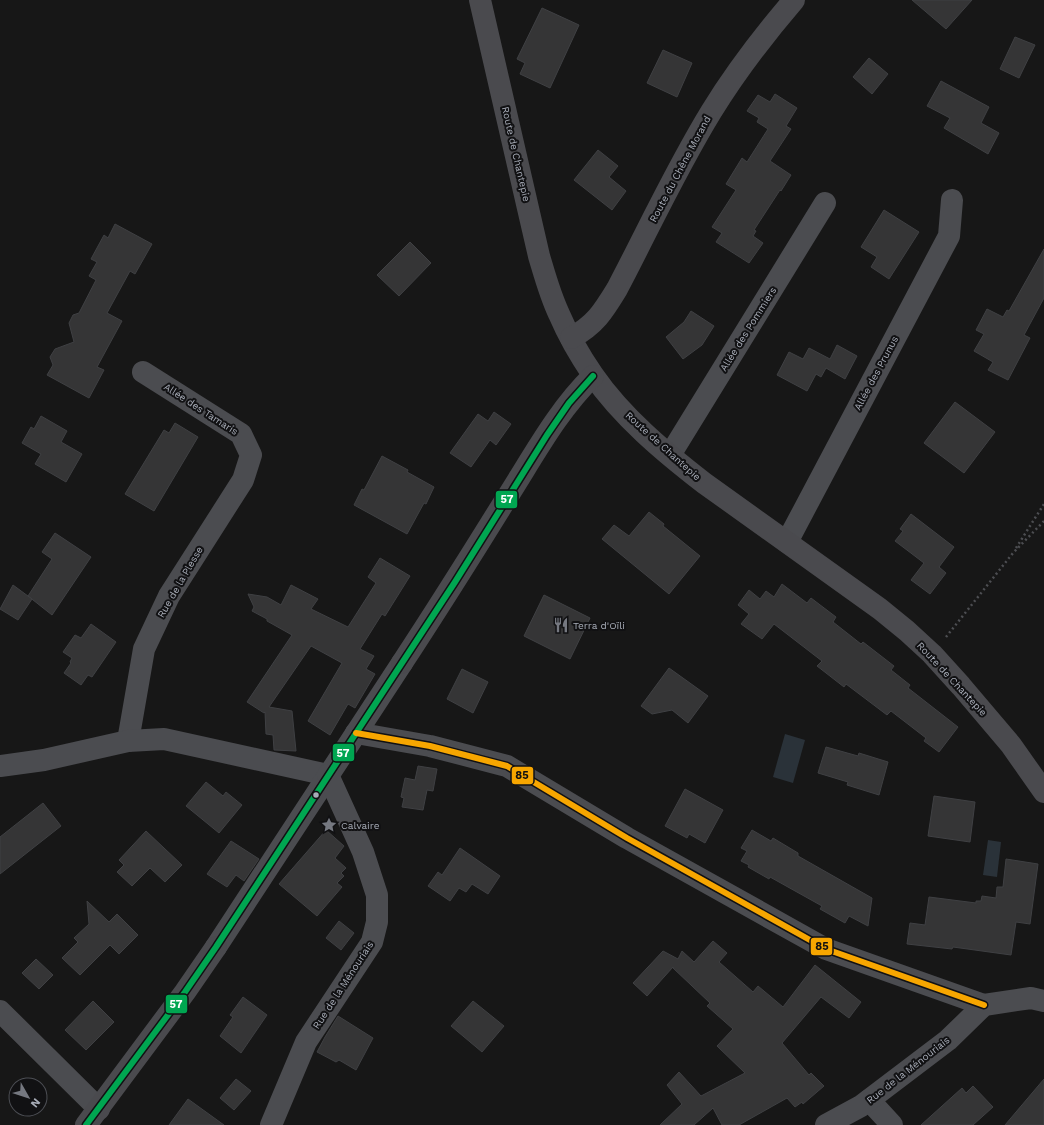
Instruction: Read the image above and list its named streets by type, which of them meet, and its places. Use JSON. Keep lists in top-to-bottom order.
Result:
{
  "streets": {
    "street": [
      "Route de Chantepie",
      "Route du Chêne Morand",
      "Allée des Pommiers",
      "Allée des Prunus",
      "Allée des Tamaris",
      "Rue de la Plesse",
      "Rue de la Ménouriais"
    ]
  },
  "crossings": [
    ["Route de Chantepie", "Route du Chêne Morand"],
    ["Route de Chantepie", "Allée des Pommiers"],
    ["Route de Chantepie", "Allée des Prunus"],
    ["Allée des Tamaris", "Rue de la Plesse"]
  ],
  "places": {
    "restaurant": ["Terra d'Oïli"],
    "place": ["Calvaire"]
  },
  "lines": ["transit line 57", "transit line 85"],
  "north": "bottom right"
}
